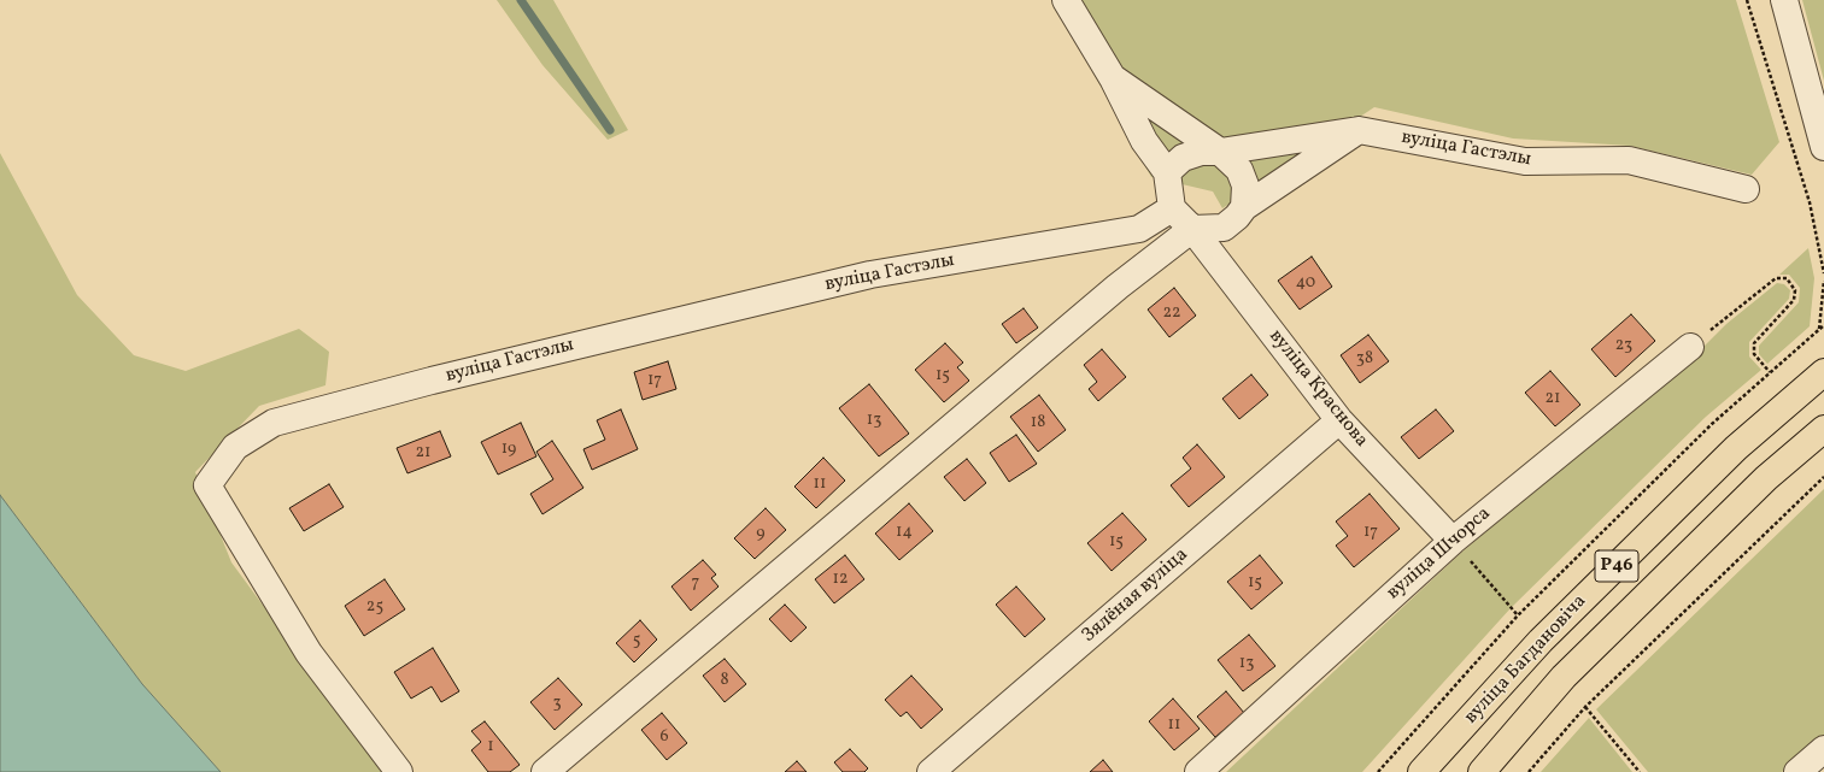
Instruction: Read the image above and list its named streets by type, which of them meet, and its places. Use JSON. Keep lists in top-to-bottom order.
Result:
{
  "streets": {
    "main road": ["Р46", "вуліца Багдановіча"],
    "street": [
      "вуліца Гастэлы",
      "вуліца Краснова",
      "вуліца Шчорса",
      "Зялёная вуліца"
    ]
  },
  "crossings": [
    ["вуліца Гастэлы", "вуліца Краснова"],
    ["вуліца Краснова", "вуліца Шчорса"],
    ["вуліца Краснова", "Зялёная вуліца"]
  ],
  "house_numbers": [
    "40",
    "22",
    "23",
    "38",
    "15",
    "17",
    "21",
    "13",
    "18",
    "19",
    "21",
    "11",
    "14",
    "17",
    "9",
    "15",
    "12",
    "7",
    "15",
    "25",
    "5",
    "13",
    "8",
    "3",
    "11",
    "6",
    "1"
  ]
}
